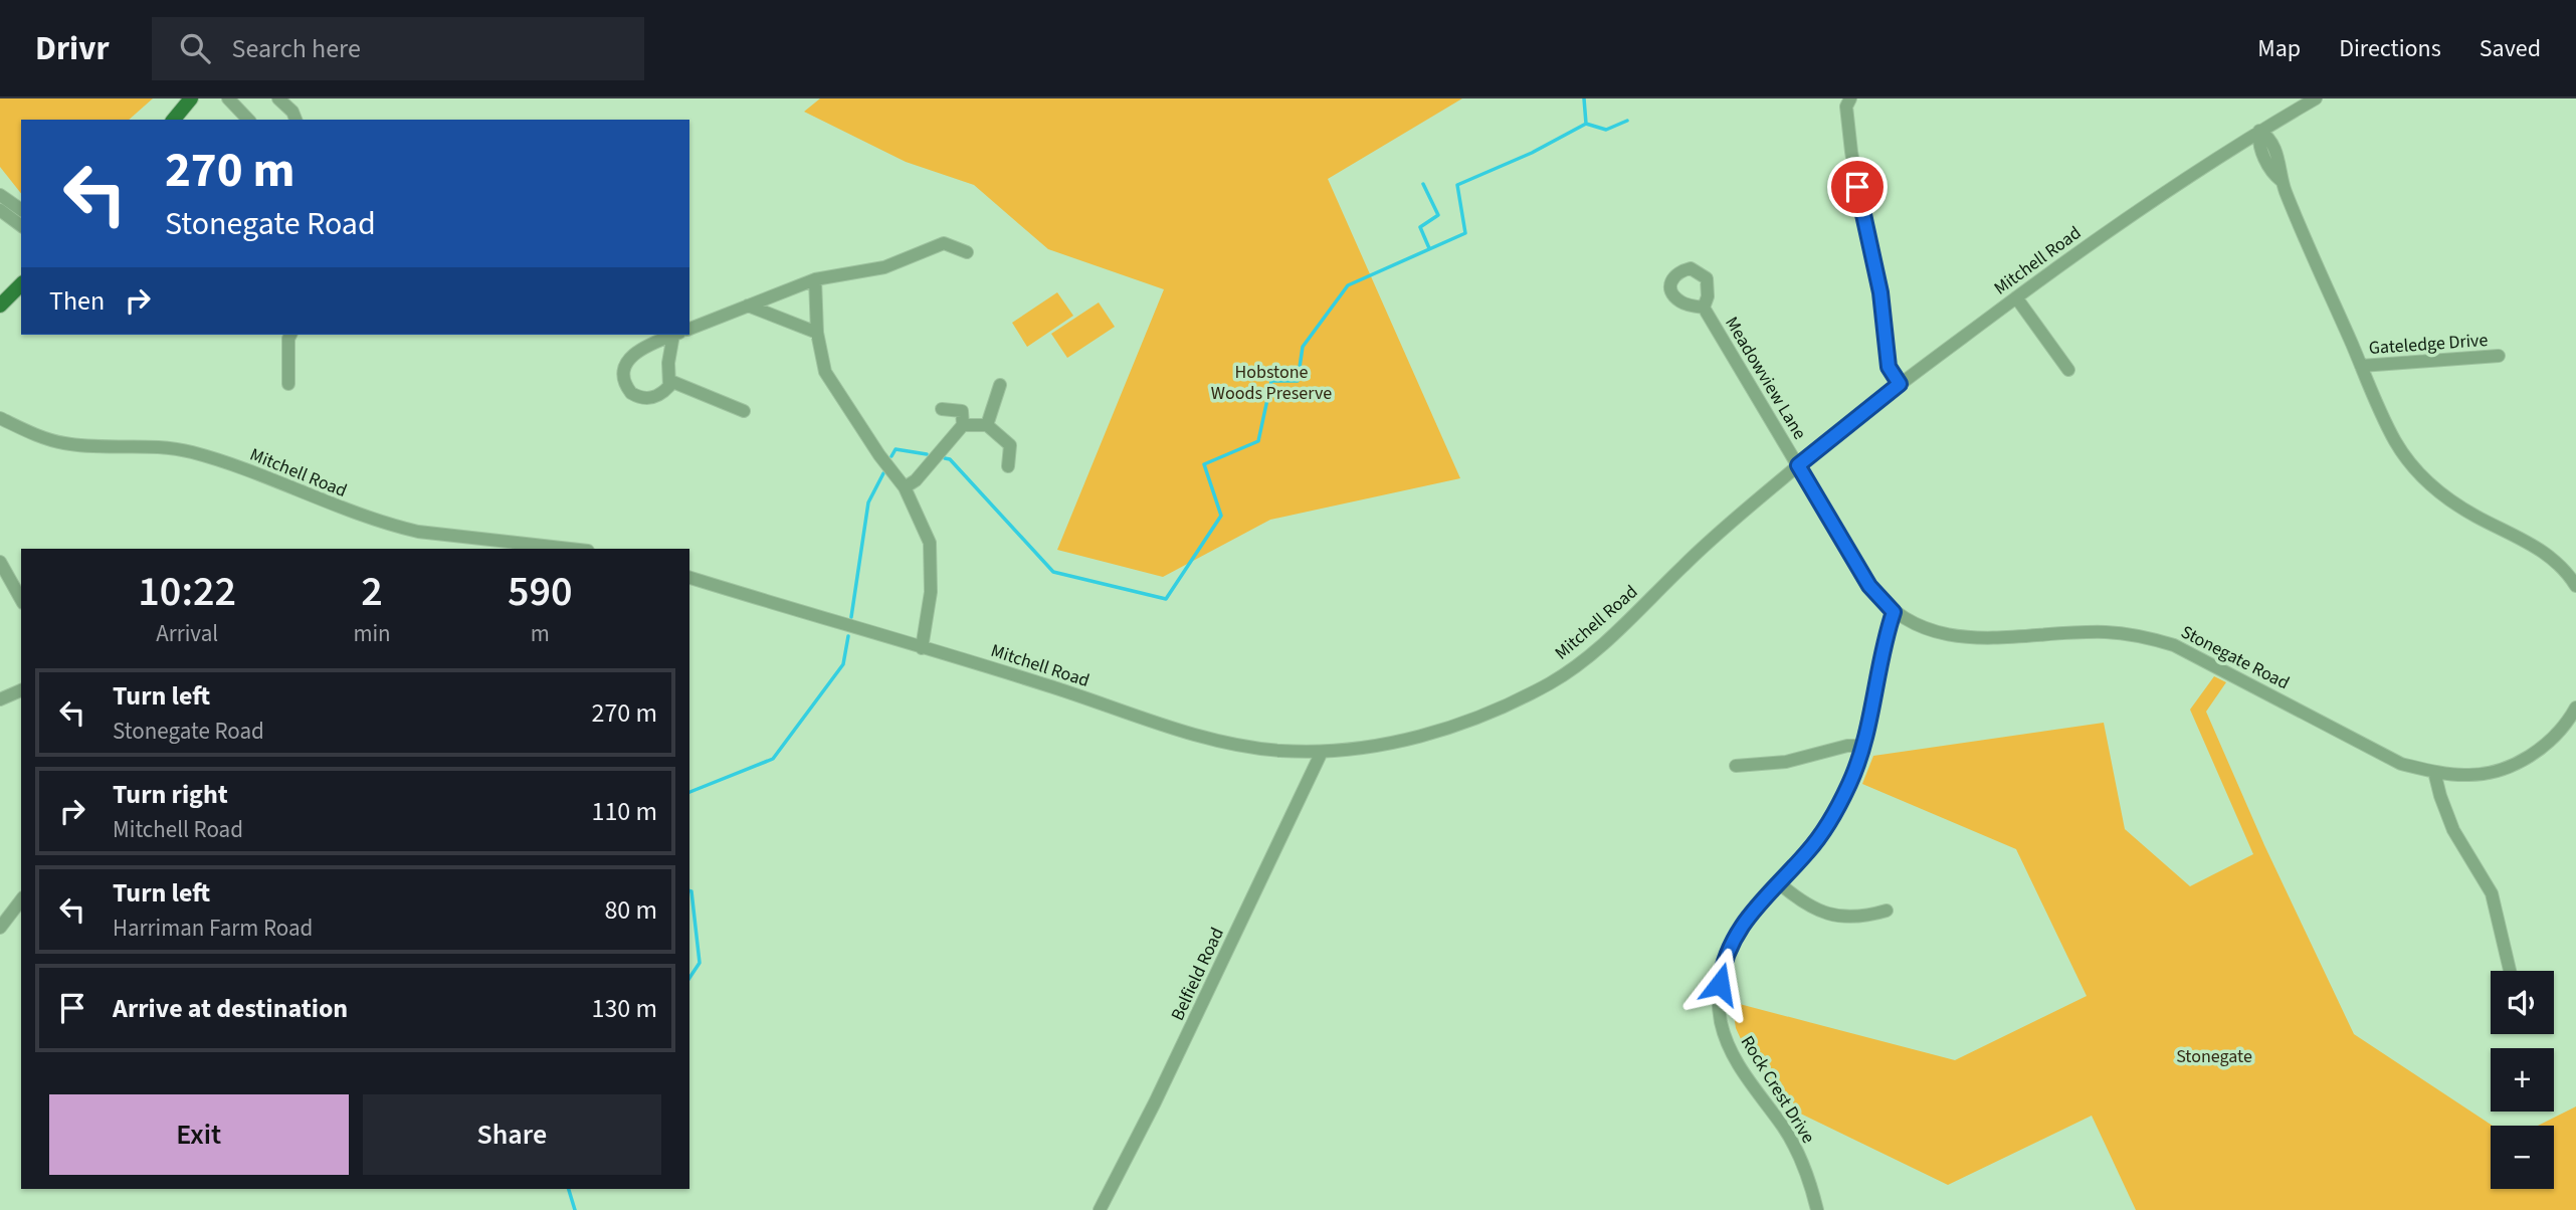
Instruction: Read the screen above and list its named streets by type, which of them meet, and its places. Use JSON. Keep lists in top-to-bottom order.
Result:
{
  "streets": {
    "street": [
      "Mitchell Road",
      "Gateledge Drive",
      "Meadowview Lane",
      "Stonegate Road",
      "Belfield Road",
      "Rock Crest Drive"
    ]
  },
  "crossings": [
    ["Mitchell Road", "Meadowview Lane"],
    ["Mitchell Road", "Stonegate Road"],
    ["Mitchell Road", "Belfield Road"],
    ["Meadowview Lane", "Stonegate Road"],
    ["Stonegate Road", "Rock Crest Drive"]
  ],
  "parks": ["Hobstone Woods Preserve", "Stonegate"],
  "page": {
    "header": "Drivr",
    "search": "Search here",
    "nav": ["Map", "Directions", "Saved"],
    "turn": ["270 m", "Stonegate Road"],
    "then": "Then",
    "eta": [
      "10:22",
      "Arrival",
      "2",
      "min",
      "590",
      "m"
    ],
    "list": [
      {
        "name": "Turn left",
        "note": "Stonegate Road",
        "value": "270 m"
      },
      {
        "name": "Turn right",
        "note": "Mitchell Road",
        "value": "110 m"
      },
      {
        "name": "Turn left",
        "note": "Harriman Farm Road",
        "value": "80 m"
      },
      {
        "name": "Arrive at destination",
        "value": "130 m"
      }
    ],
    "map_buttons": ["+", "−"],
    "buttons": ["Exit", "Share"]
  }
}
